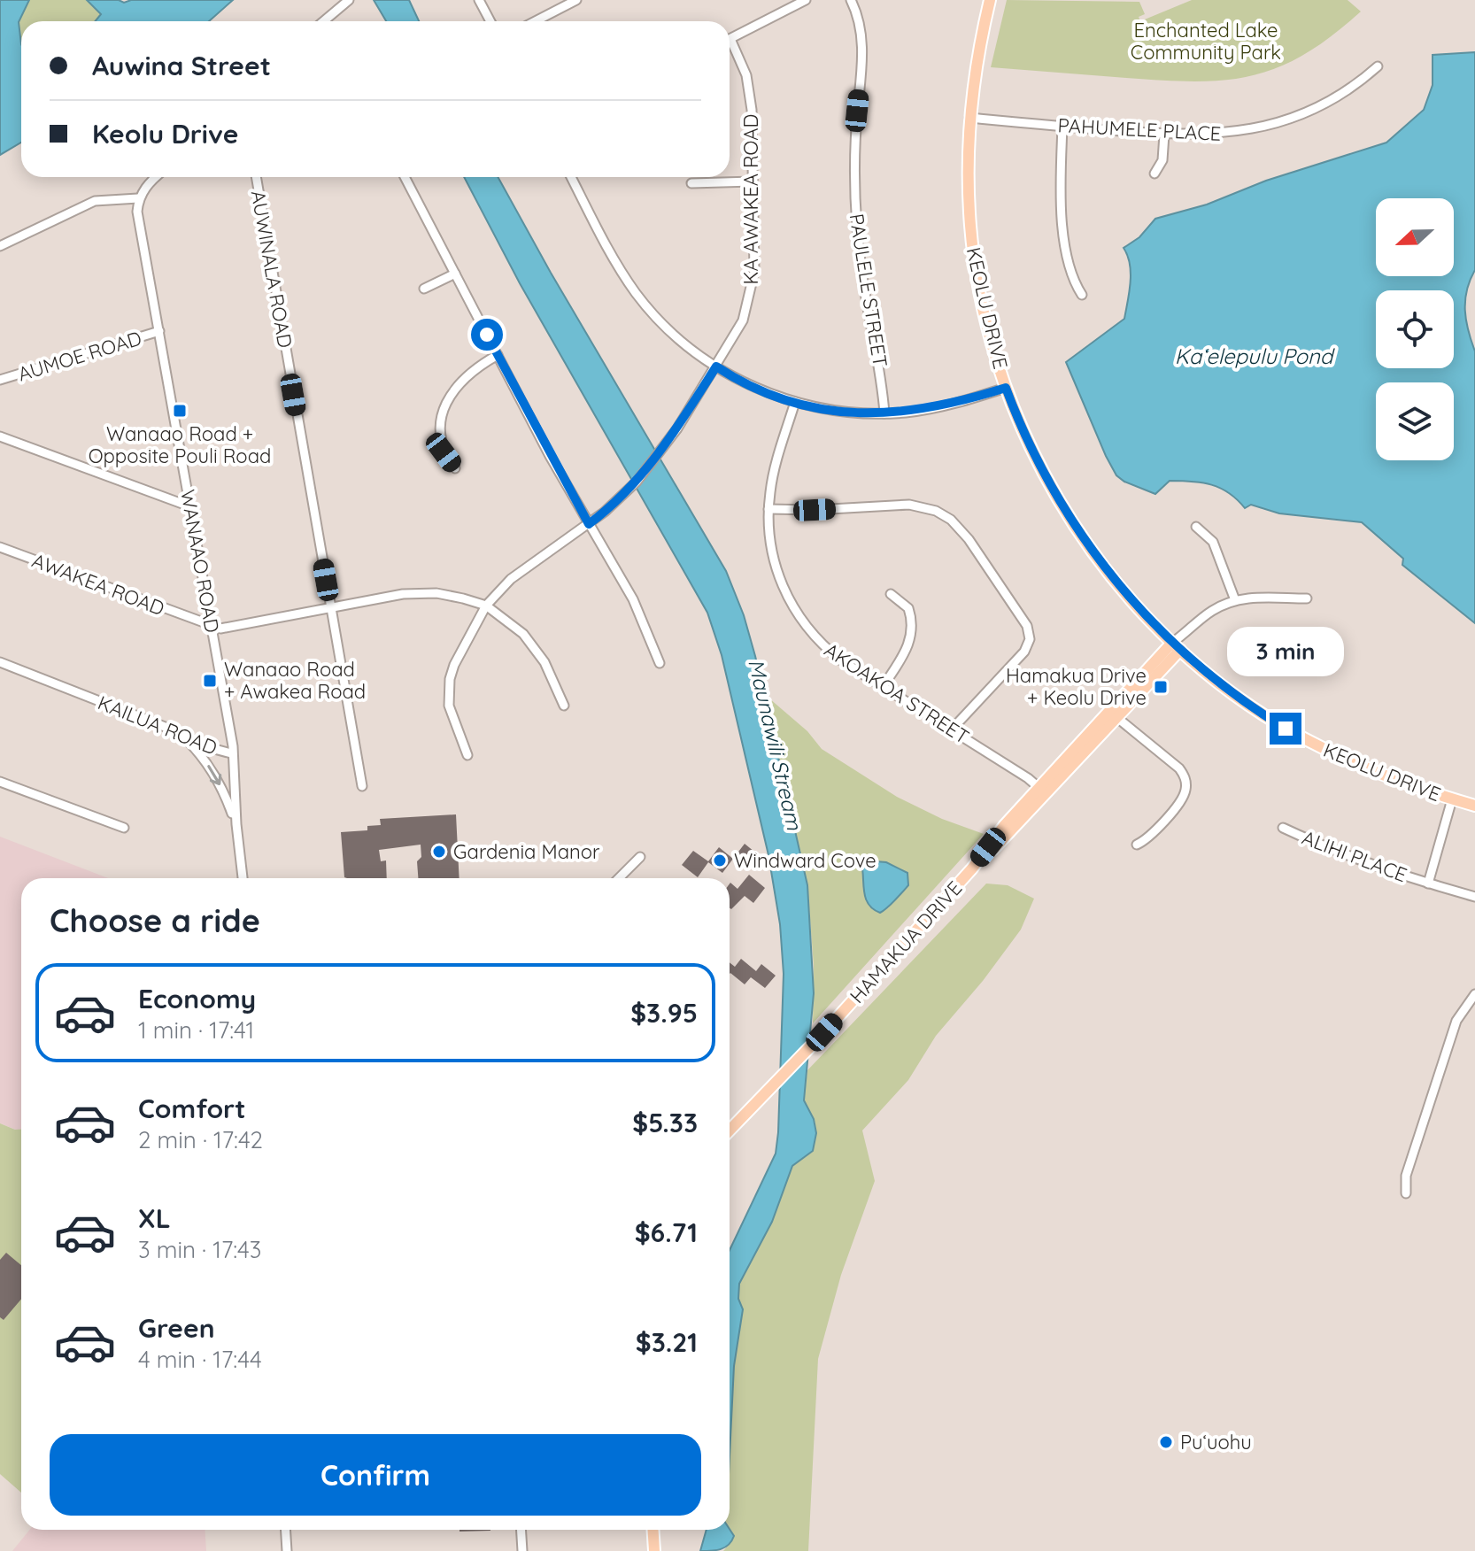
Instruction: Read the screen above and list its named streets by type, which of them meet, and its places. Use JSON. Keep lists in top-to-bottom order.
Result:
{
  "streets": {
    "main road": ["KEOLU DRIVE", "HAMAKUA DRIVE"],
    "street": [
      "PAHUMELE PLACE",
      "KA AWAKEA ROAD",
      "AUWINALA ROAD",
      "PAULELE STREET",
      "AUMOE ROAD",
      "WANAAO ROAD",
      "AWAKEA ROAD",
      "AKOAKOA STREET",
      "KAILUA ROAD",
      "ALIHI PLACE"
    ]
  },
  "crossings": [
    ["PAHUMELE PLACE", "KEOLU DRIVE"],
    ["KA AWAKEA ROAD", "AWAKEA ROAD"],
    ["AUWINALA ROAD", "AWAKEA ROAD"],
    ["KEOLU DRIVE", "ALIHI PLACE"],
    ["KEOLU DRIVE", "HAMAKUA DRIVE"],
    ["AUMOE ROAD", "WANAAO ROAD"],
    ["WANAAO ROAD", "AWAKEA ROAD"],
    ["WANAAO ROAD", "KAILUA ROAD"],
    ["AKOAKOA STREET", "HAMAKUA DRIVE"]
  ],
  "water": ["Kaʻelepulu Pond", "Maunawili Stream"],
  "parks": ["Enchanted Lake Community Park"],
  "places": {
    "transit": ["Wanaao Road + Opposite Pouli Road", "Wanaao Road + Awakea Road", "Hamakua Drive + Keolu Drive"],
    "other": ["Gardenia Manor", "Windward Cove", "Puʻuohu"]
  },
  "north": "left",
  "page": {
    "banner": ["Auwina Street", "Keolu Drive"],
    "bubble": "3 min",
    "heading": "Choose a ride",
    "list": [
      {
        "name": "Economy",
        "note": "1 min · 17:41",
        "value": "$3.95"
      },
      {
        "name": "Comfort",
        "note": "2 min · 17:42",
        "value": "$5.33"
      },
      {
        "name": "XL",
        "note": "3 min · 17:43",
        "value": "$6.71"
      },
      {
        "name": "Green",
        "note": "4 min · 17:44",
        "value": "$3.21"
      }
    ],
    "buttons": "Confirm"
  }
}
